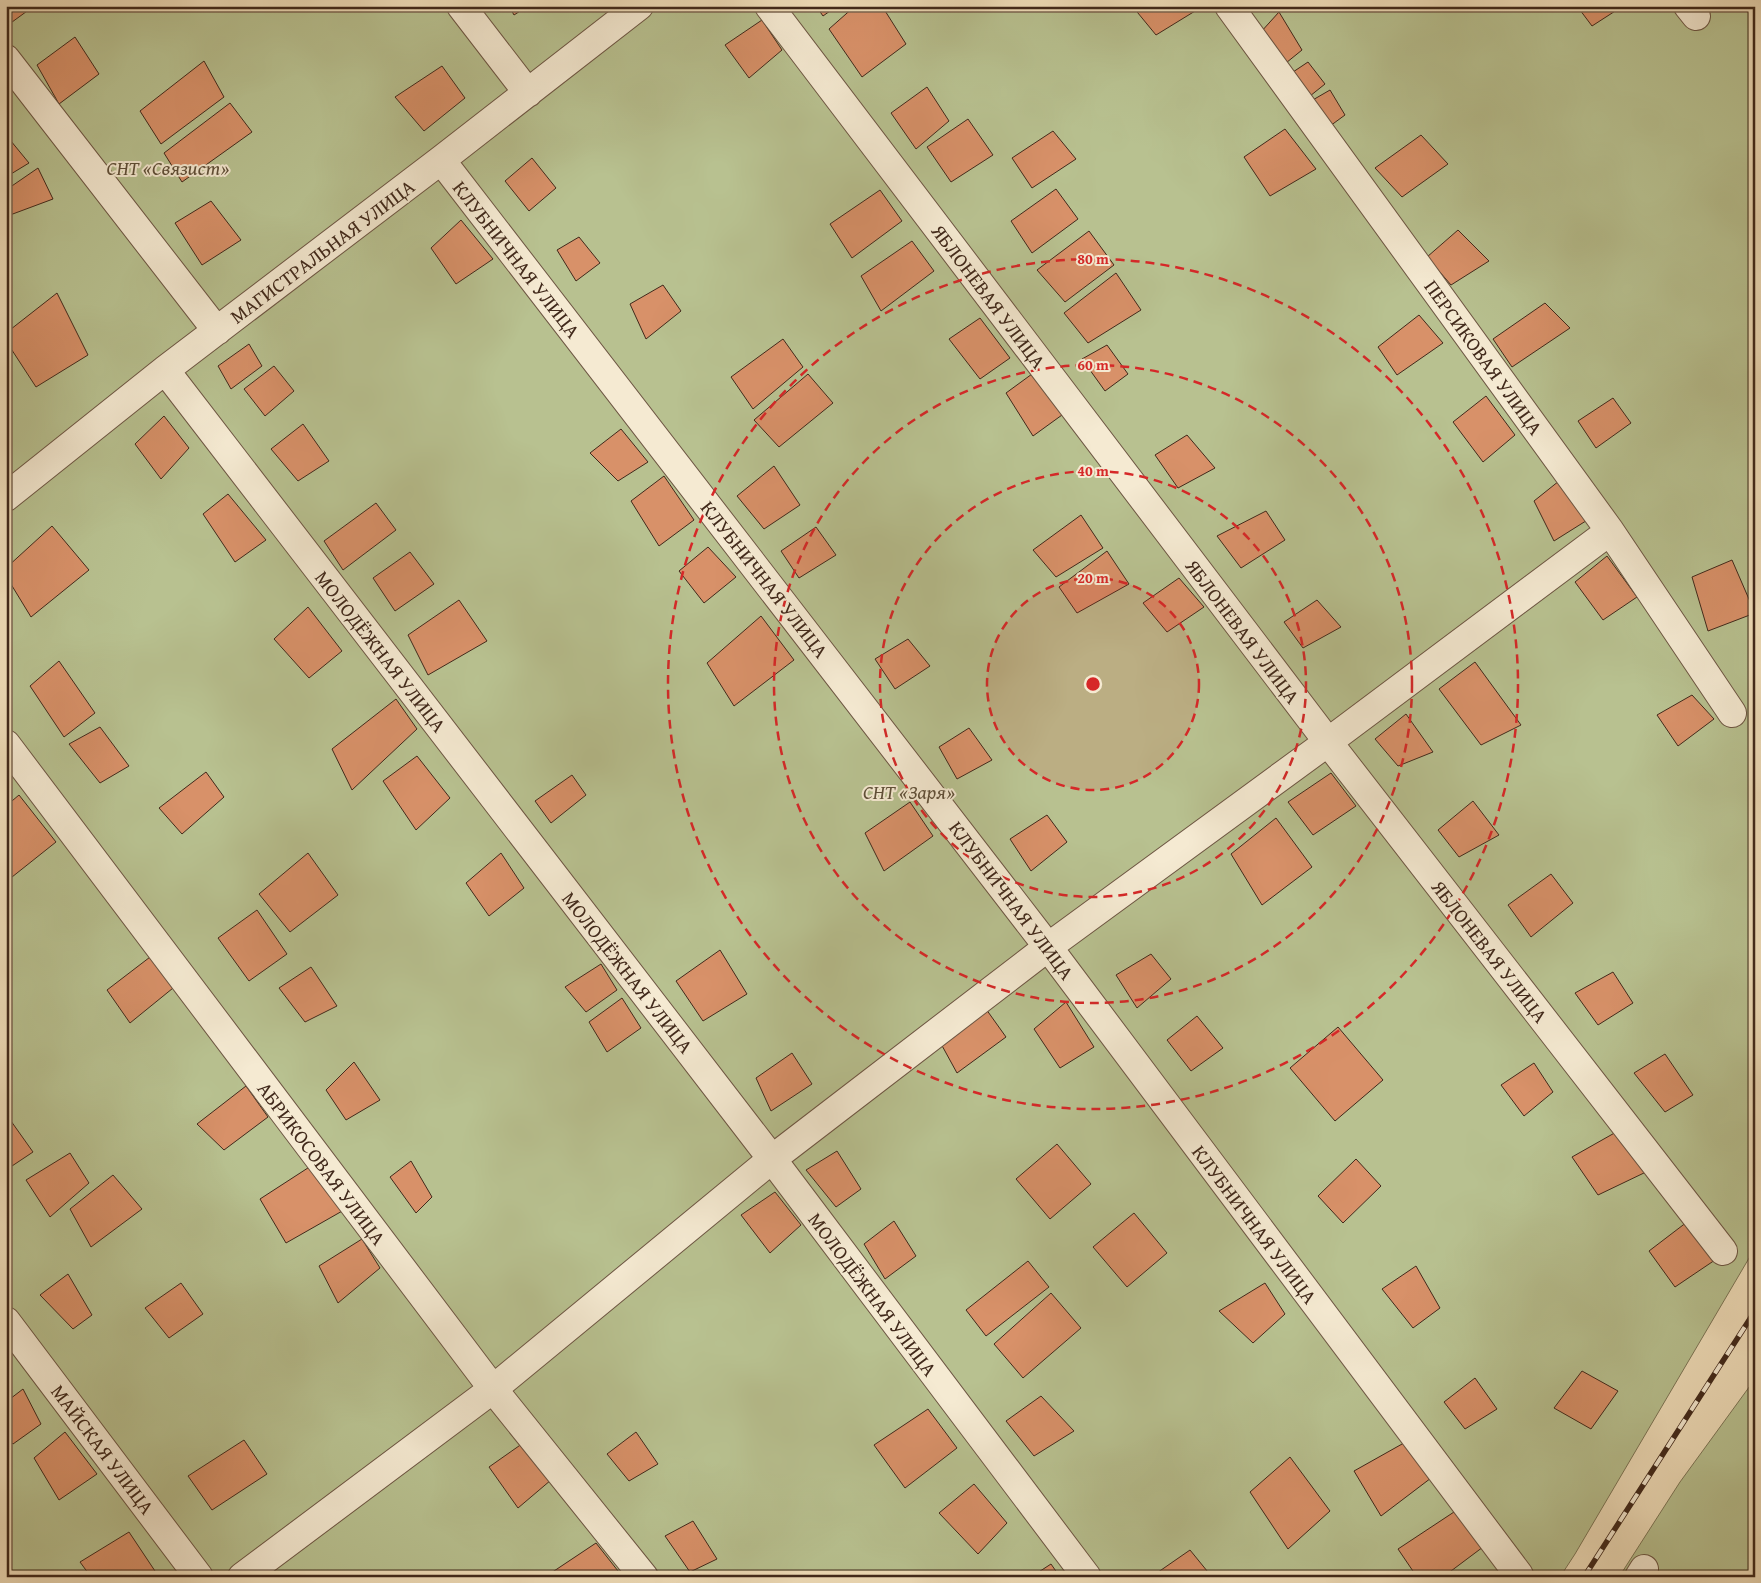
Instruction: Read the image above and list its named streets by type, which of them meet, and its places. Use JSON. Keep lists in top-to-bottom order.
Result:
{
  "streets": {
    "street": [
      "МАГИСТРАЛЬНАЯ УЛИЦА",
      "КЛУБНИЧНАЯ УЛИЦА",
      "ЯБЛОНЕВАЯ УЛИЦА",
      "ПЕРСИКОВАЯ УЛИЦА",
      "МОЛОДЁЖНАЯ УЛИЦА",
      "АБРИКОСОВАЯ УЛИЦА",
      "МАЙСКАЯ УЛИЦА"
    ]
  },
  "crossings": [
    ["МАГИСТРАЛЬНАЯ УЛИЦА", "КЛУБНИЧНАЯ УЛИЦА"],
    ["МАГИСТРАЛЬНАЯ УЛИЦА", "МОЛОДЁЖНАЯ УЛИЦА"]
  ],
  "parks": ["СНТ «Связист»", "СНТ «Заря»"],
  "rings": [
    "80 m",
    "60 m",
    "40 m",
    "20 m"
  ]
}
